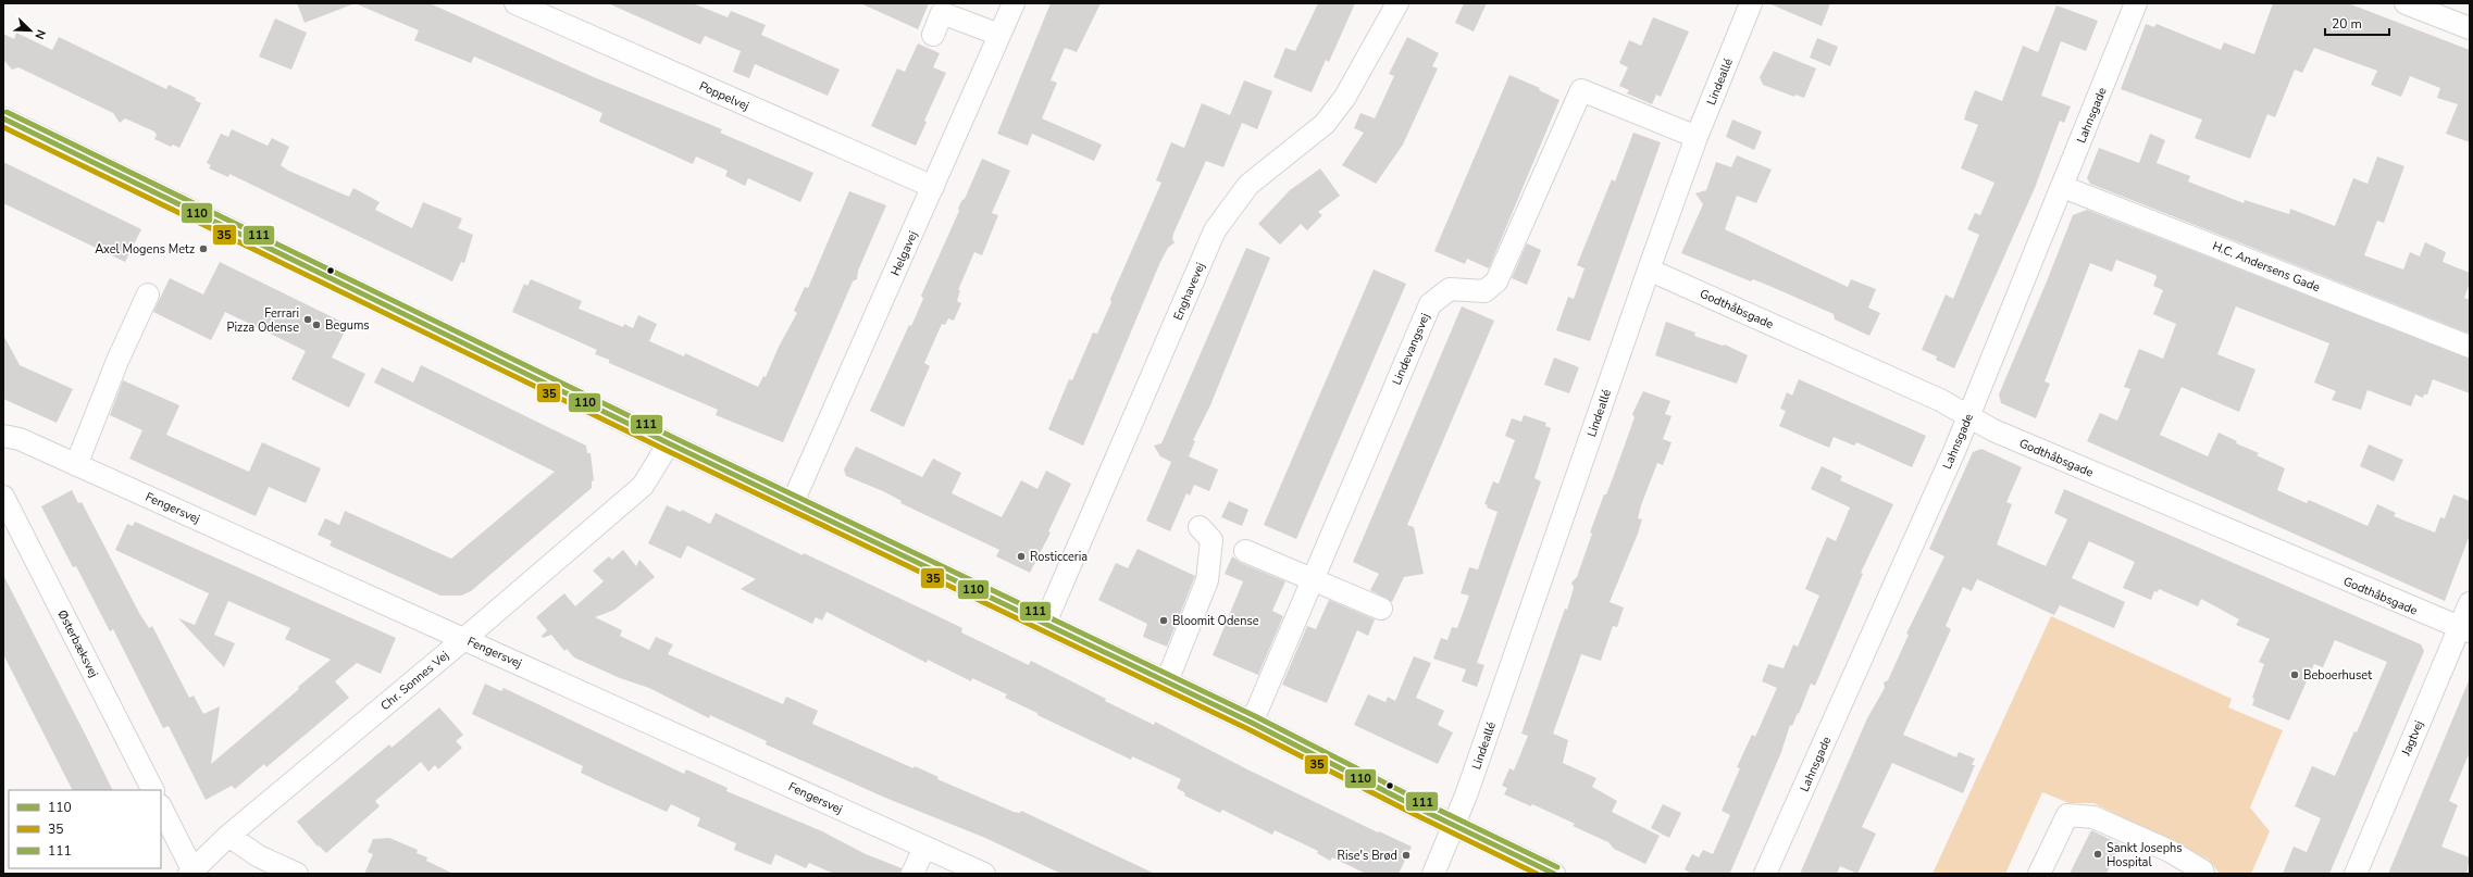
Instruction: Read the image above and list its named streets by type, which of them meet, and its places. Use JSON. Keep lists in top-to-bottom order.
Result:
{
  "streets": {
    "street": [
      "Lindeallé",
      "Poppelvej",
      "Lahnsgade",
      "Helgavej",
      "H.C. Andersens Gade",
      "Enghavevej",
      "Godthåbsgade",
      "Lindevangsvej",
      "Fengersvej",
      "Østerbæksvej",
      "Chr. Sonnes Vej",
      "Jagtvej"
    ]
  },
  "crossings": [
    ["Lindeallé", "Godthåbsgade"],
    ["Lindeallé", "Lindevangsvej"],
    ["Poppelvej", "Helgavej"],
    ["Lahnsgade", "H.C. Andersens Gade"],
    ["Lahnsgade", "Godthåbsgade"],
    ["Godthåbsgade", "Jagtvej"],
    ["Fengersvej", "Chr. Sonnes Vej"]
  ],
  "places": [
    "Axel Mogens Metz",
    "Ferrari Pizza Odense",
    "Begums",
    "Rosticceria",
    "Bloomit Odense",
    "Beboerhuset",
    "Sankt Josephs Hospital",
    "Rise's Brød"
  ],
  "lines": ["transit line 111", "transit line 110", "transit line 35"],
  "legend": ["110", "35", "111"],
  "scale_bar": "20 m",
  "north": "bottom right"
}
